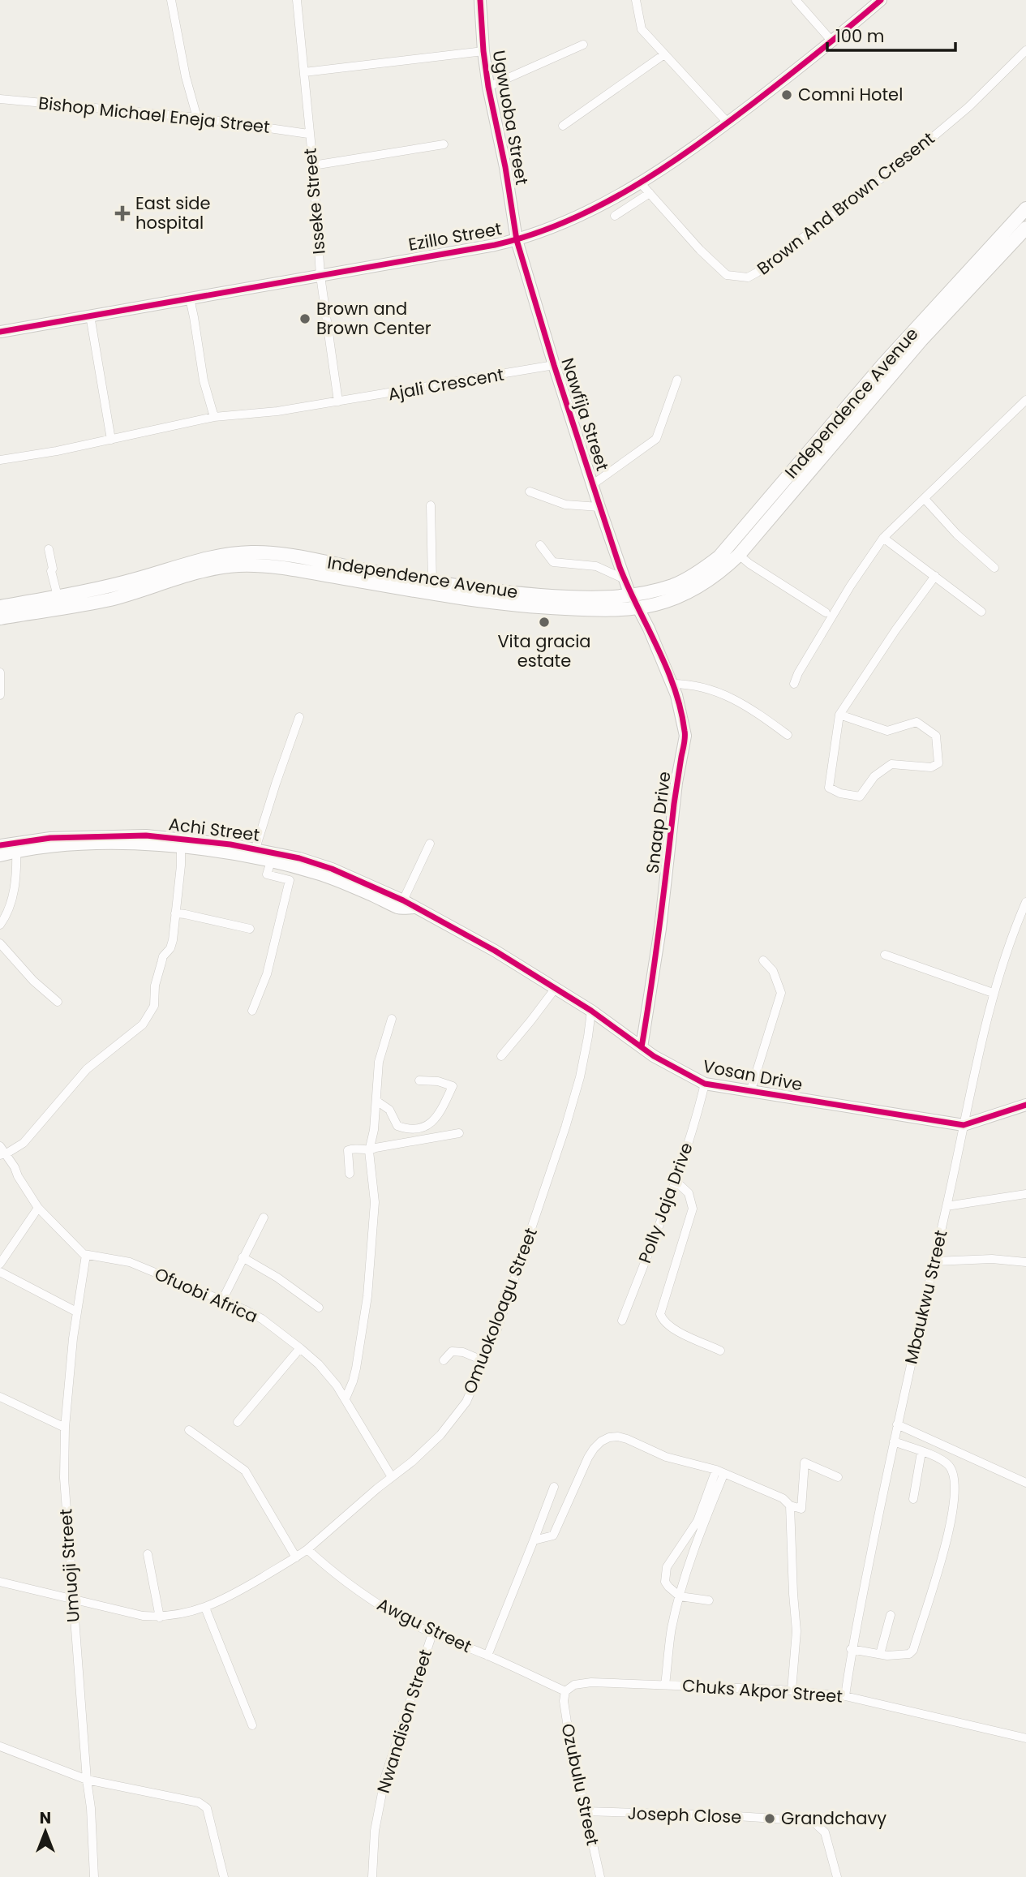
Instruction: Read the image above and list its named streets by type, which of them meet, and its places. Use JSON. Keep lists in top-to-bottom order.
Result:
{
  "streets": {
    "main road": ["Independence Avenue"],
    "street": [
      "Bishop Michael Eneja Street",
      "Ugwuoba Street",
      "Isseke Street",
      "Brown And Brown Cresent",
      "Ezillo Street",
      "Ajali Crescent",
      "Nawfija Street",
      "Snaap Drive",
      "Achi Street",
      "Vosan Drive",
      "Polly Jaja Drive",
      "Ofuobi Africa",
      "Mbaukwu Street",
      "Omuokoloagu Street",
      "Umuoji Street",
      "Awgu Street",
      "Chuks Akpor Street",
      "Nwandison Street",
      "Ozubulu Street",
      "Joseph Close"
    ]
  },
  "crossings": [
    ["Bishop Michael Eneja Street", "Isseke Street"],
    ["Ugwuoba Street", "Ezillo Street"],
    ["Ugwuoba Street", "Nawfija Street"],
    ["Isseke Street", "Ezillo Street"],
    ["Isseke Street", "Ajali Crescent"],
    ["Brown And Brown Cresent", "Ezillo Street"],
    ["Ezillo Street", "Nawfija Street"],
    ["Ajali Crescent", "Nawfija Street"],
    ["Independence Avenue", "Nawfija Street"],
    ["Independence Avenue", "Snaap Drive"],
    ["Snaap Drive", "Vosan Drive"],
    ["Achi Street", "Vosan Drive"],
    ["Vosan Drive", "Polly Jaja Drive"],
    ["Vosan Drive", "Mbaukwu Street"],
    ["Vosan Drive", "Omuokoloagu Street"],
    ["Ofuobi Africa", "Omuokoloagu Street"],
    ["Ofuobi Africa", "Umuoji Street"],
    ["Mbaukwu Street", "Chuks Akpor Street"],
    ["Omuokoloagu Street", "Awgu Street"],
    ["Awgu Street", "Chuks Akpor Street"],
    ["Awgu Street", "Nwandison Street"],
    ["Awgu Street", "Ozubulu Street"],
    ["Chuks Akpor Street", "Ozubulu Street"],
    ["Ozubulu Street", "Joseph Close"]
  ],
  "places": {
    "other": [
      "Comni Hotel",
      "Brown and Brown Center",
      "Vita gracia estate",
      "Grandchavy"
    ],
    "health": ["East side hospital"]
  },
  "scale_bar": "100 m",
  "north": "top"
}
